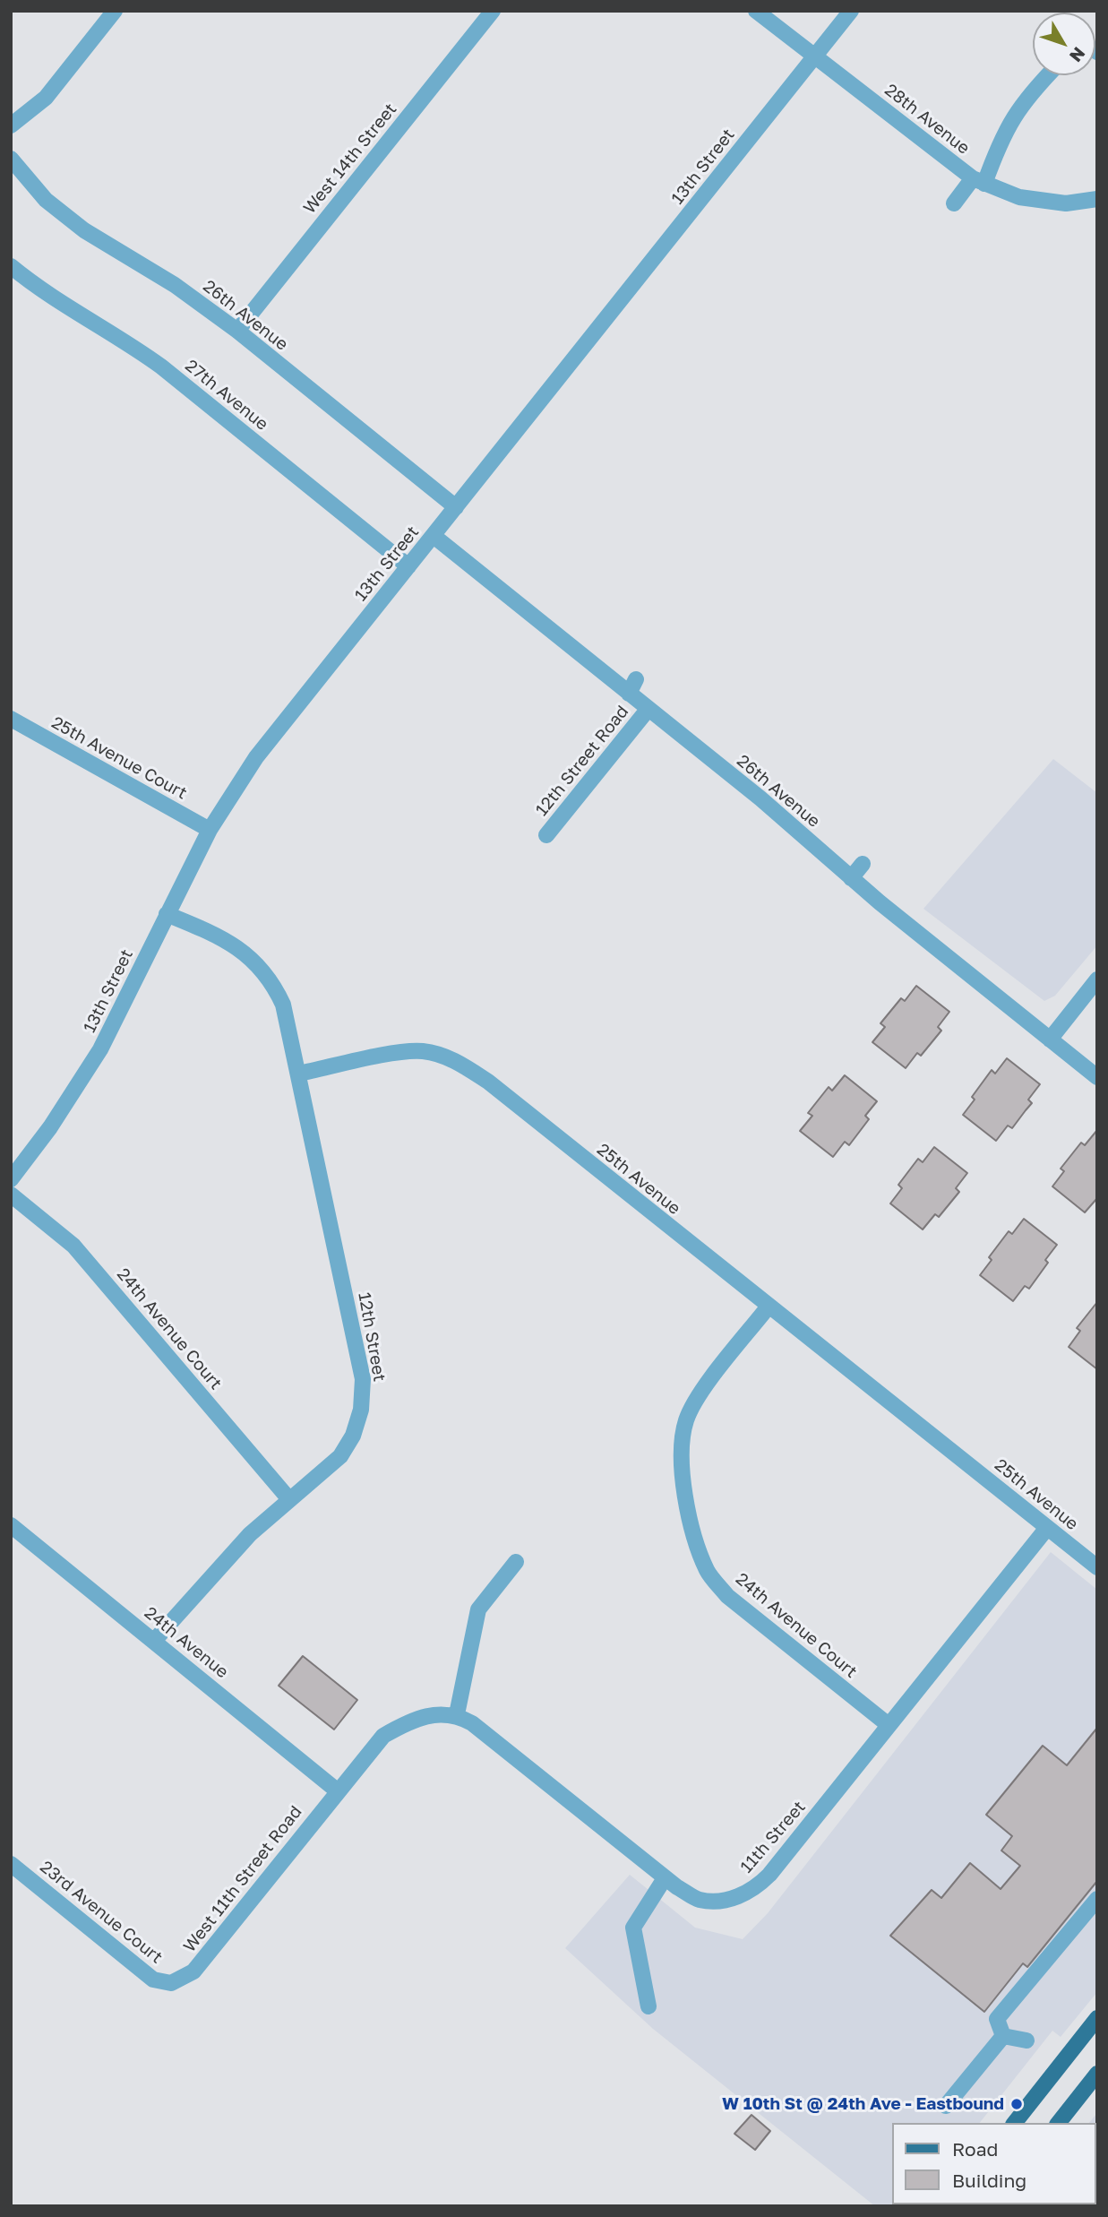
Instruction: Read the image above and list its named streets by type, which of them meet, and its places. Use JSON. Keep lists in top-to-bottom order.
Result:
{
  "streets": {
    "street": [
      "28th Avenue",
      "West 14th Street",
      "13th Street",
      "26th Avenue",
      "27th Avenue",
      "25th Avenue Court",
      "12th Street Road",
      "25th Avenue",
      "24th Avenue Court",
      "12th Street",
      "24th Avenue",
      "11th Street",
      "West 11th Street Road",
      "23rd Avenue Court"
    ]
  },
  "crossings": [
    ["28th Avenue", "13th Street"],
    ["West 14th Street", "26th Avenue"],
    ["13th Street", "26th Avenue"],
    ["13th Street", "27th Avenue"],
    ["13th Street", "25th Avenue Court"],
    ["26th Avenue", "12th Street Road"],
    ["25th Avenue", "24th Avenue Court"],
    ["25th Avenue", "12th Street"],
    ["25th Avenue", "11th Street"],
    ["24th Avenue Court", "12th Street"],
    ["24th Avenue Court", "11th Street"],
    ["12th Street", "24th Avenue"],
    ["24th Avenue", "West 11th Street Road"],
    ["West 11th Street Road", "23rd Avenue Court"]
  ],
  "places": ["W 10th St @ 24th Ave - Eastbound"],
  "legend": ["Road", "Building"],
  "north": "bottom right"
}
